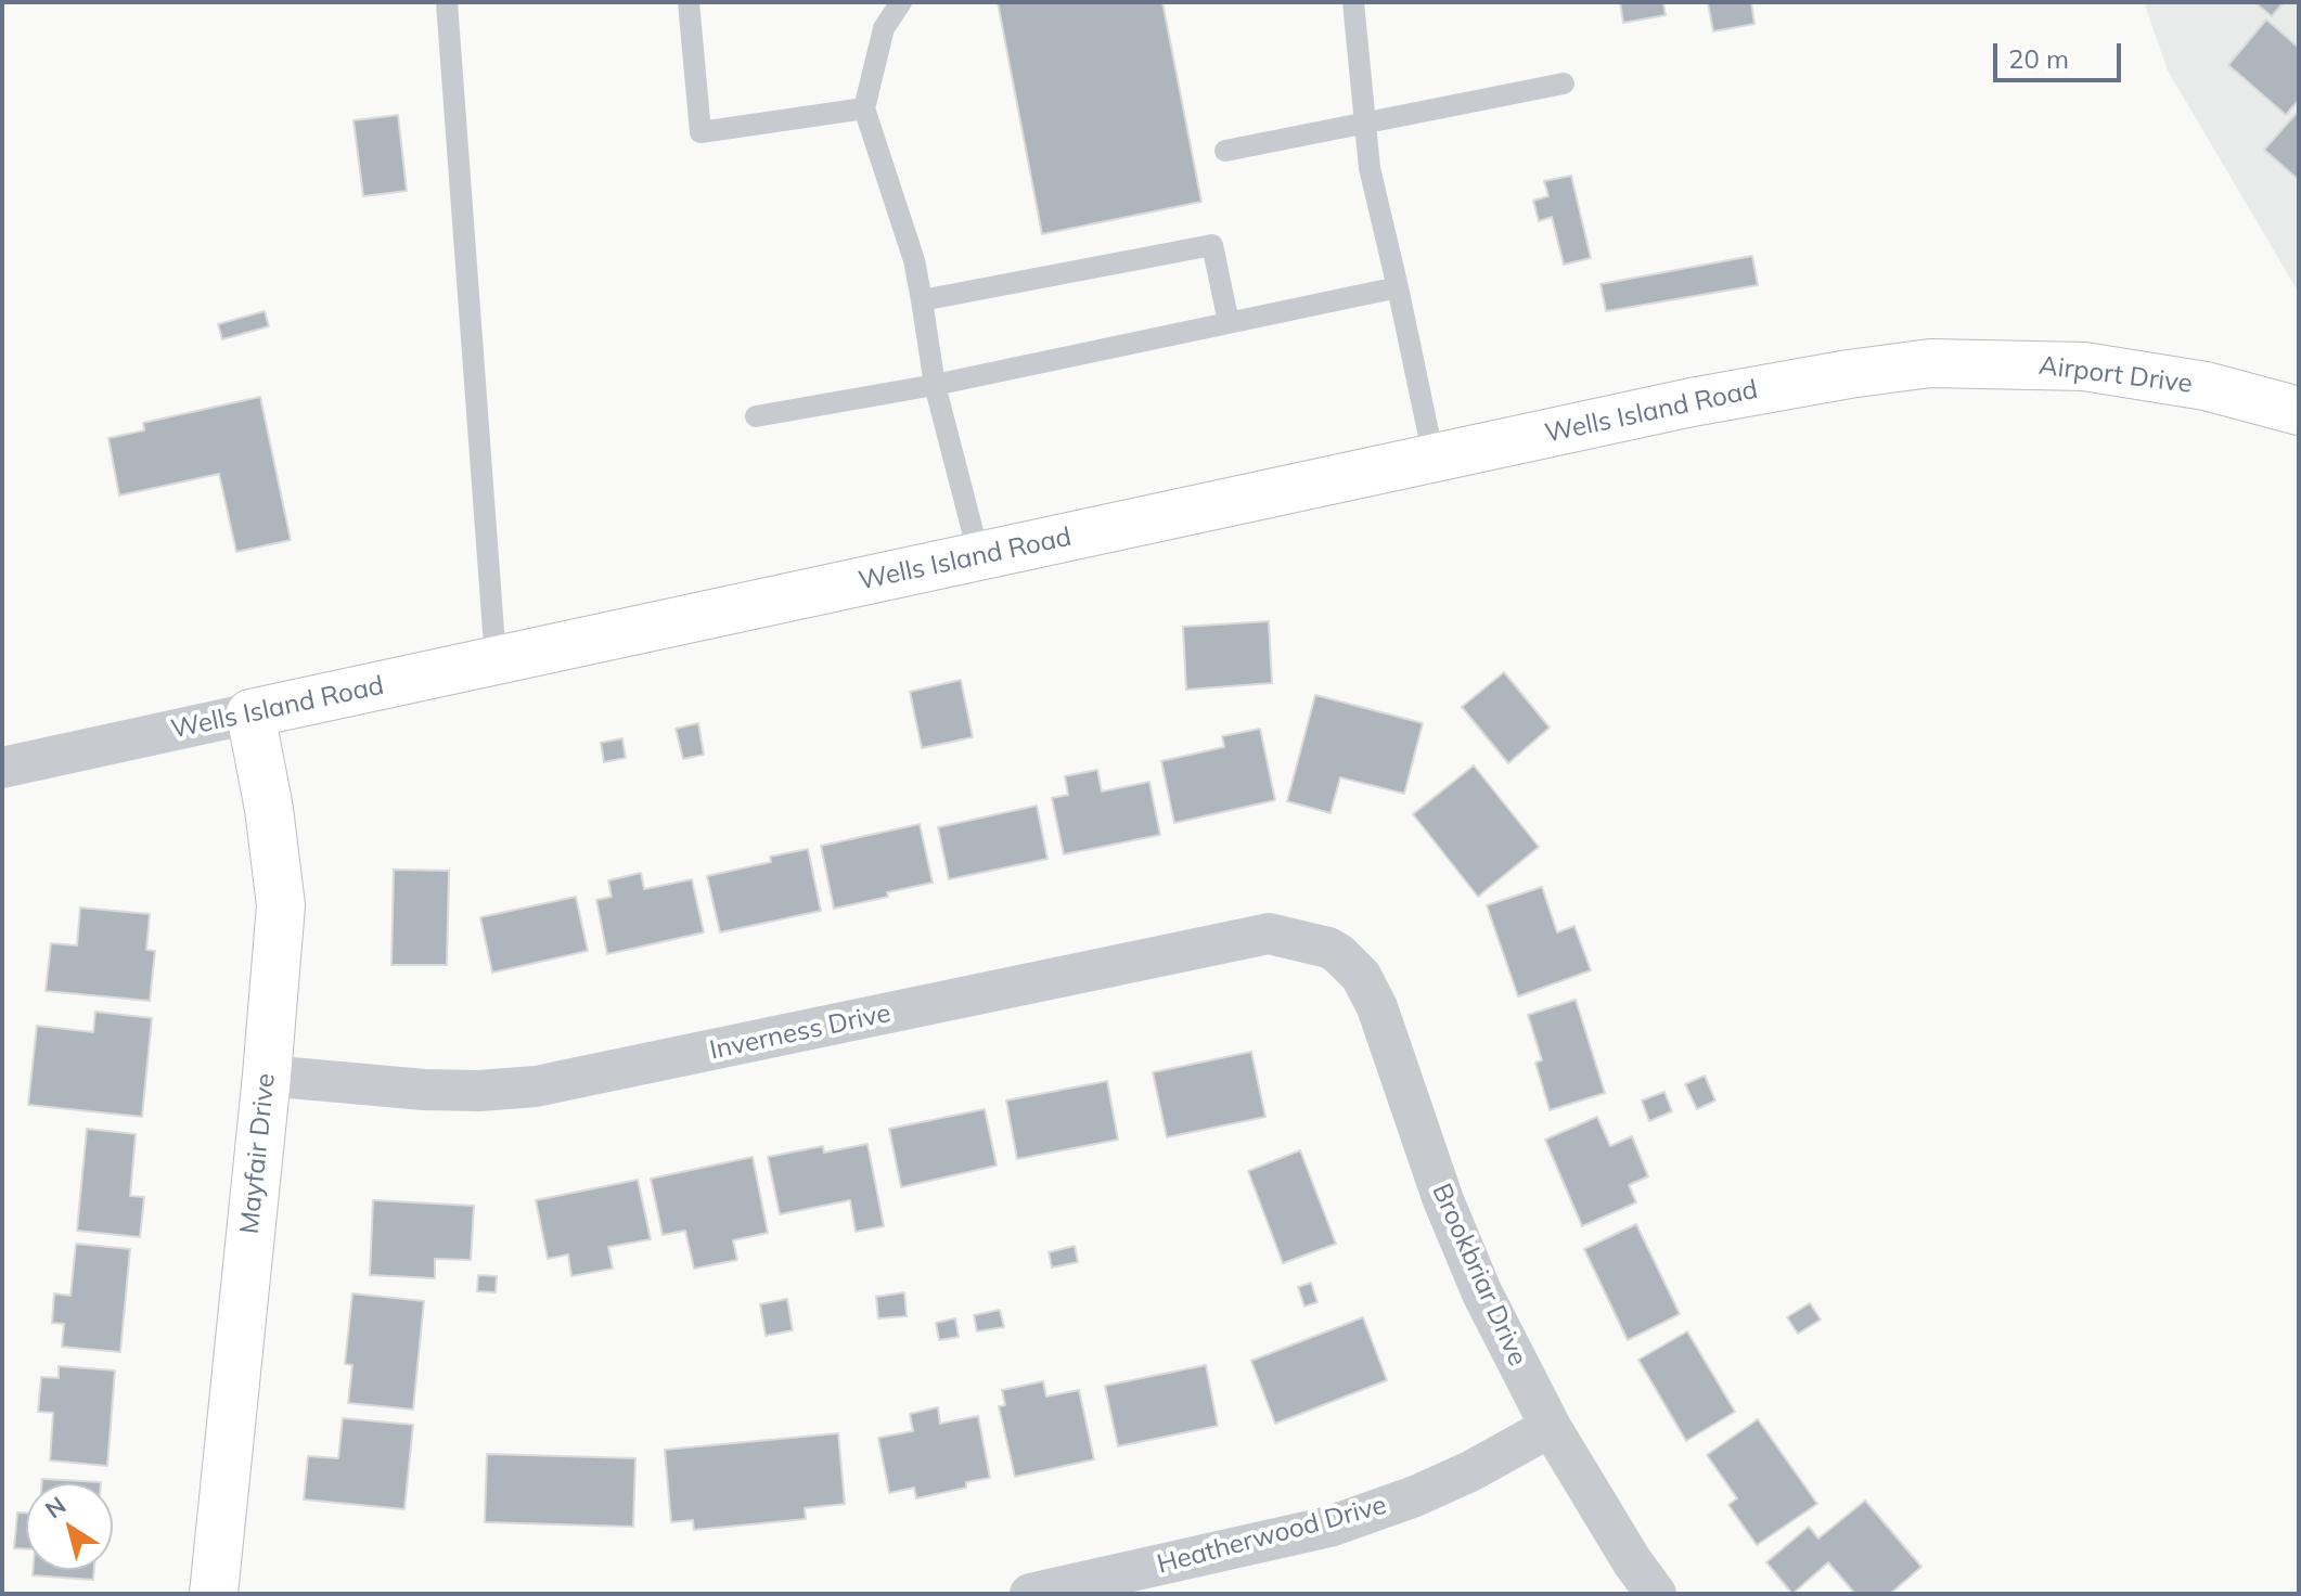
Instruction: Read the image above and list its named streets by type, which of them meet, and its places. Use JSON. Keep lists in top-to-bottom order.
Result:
{
  "streets": {
    "street": [
      "Airport Drive",
      "Wells Island Road",
      "Inverness Drive",
      "Mayfair Drive",
      "Brookbriar Drive",
      "Heatherwood Drive"
    ]
  },
  "crossings": [
    ["Airport Drive", "Wells Island Road"],
    ["Wells Island Road", "Mayfair Drive"],
    ["Inverness Drive", "Mayfair Drive"],
    ["Inverness Drive", "Brookbriar Drive"],
    ["Brookbriar Drive", "Heatherwood Drive"]
  ],
  "scale_bar": "20 m",
  "north": "top left"
}
